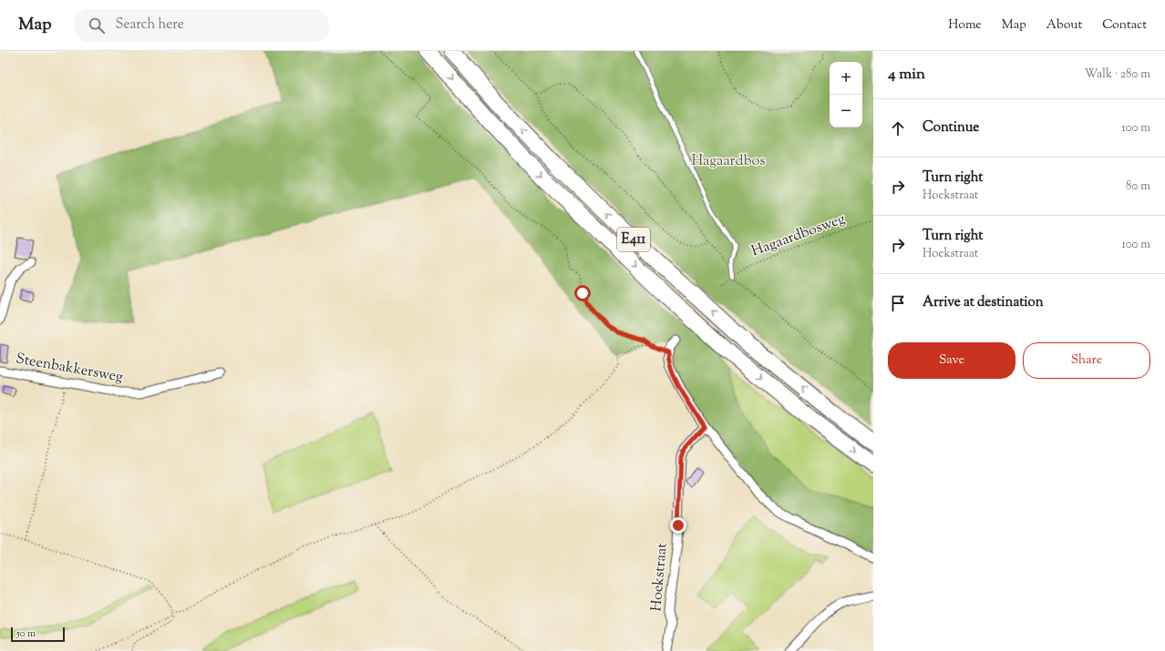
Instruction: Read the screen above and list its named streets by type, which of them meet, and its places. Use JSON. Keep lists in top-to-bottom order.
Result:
{
  "streets": {
    "highway": ["E411"],
    "street": ["Steenbakkersweg", "Hoekstraat"],
    "path": ["Hagaardbosweg"]
  },
  "parks": ["Hagaardbos"],
  "scale_bar": "50 m",
  "page": {
    "header": "Map",
    "search": "Search here",
    "nav": [
      "Home",
      "Map",
      "About",
      "Contact"
    ],
    "heading": ["4 min", "Walk · 280 m"],
    "map_buttons": ["+", "−"],
    "list": [
      ["Continue", "100 m"],
      ["Turn right", "Hoekstraat", "80 m"],
      ["Turn right", "Hoekstraat", "100 m"],
      "Arrive at destination"
    ],
    "buttons": ["Save", "Share"],
    "scale": "50 m"
  }
}
